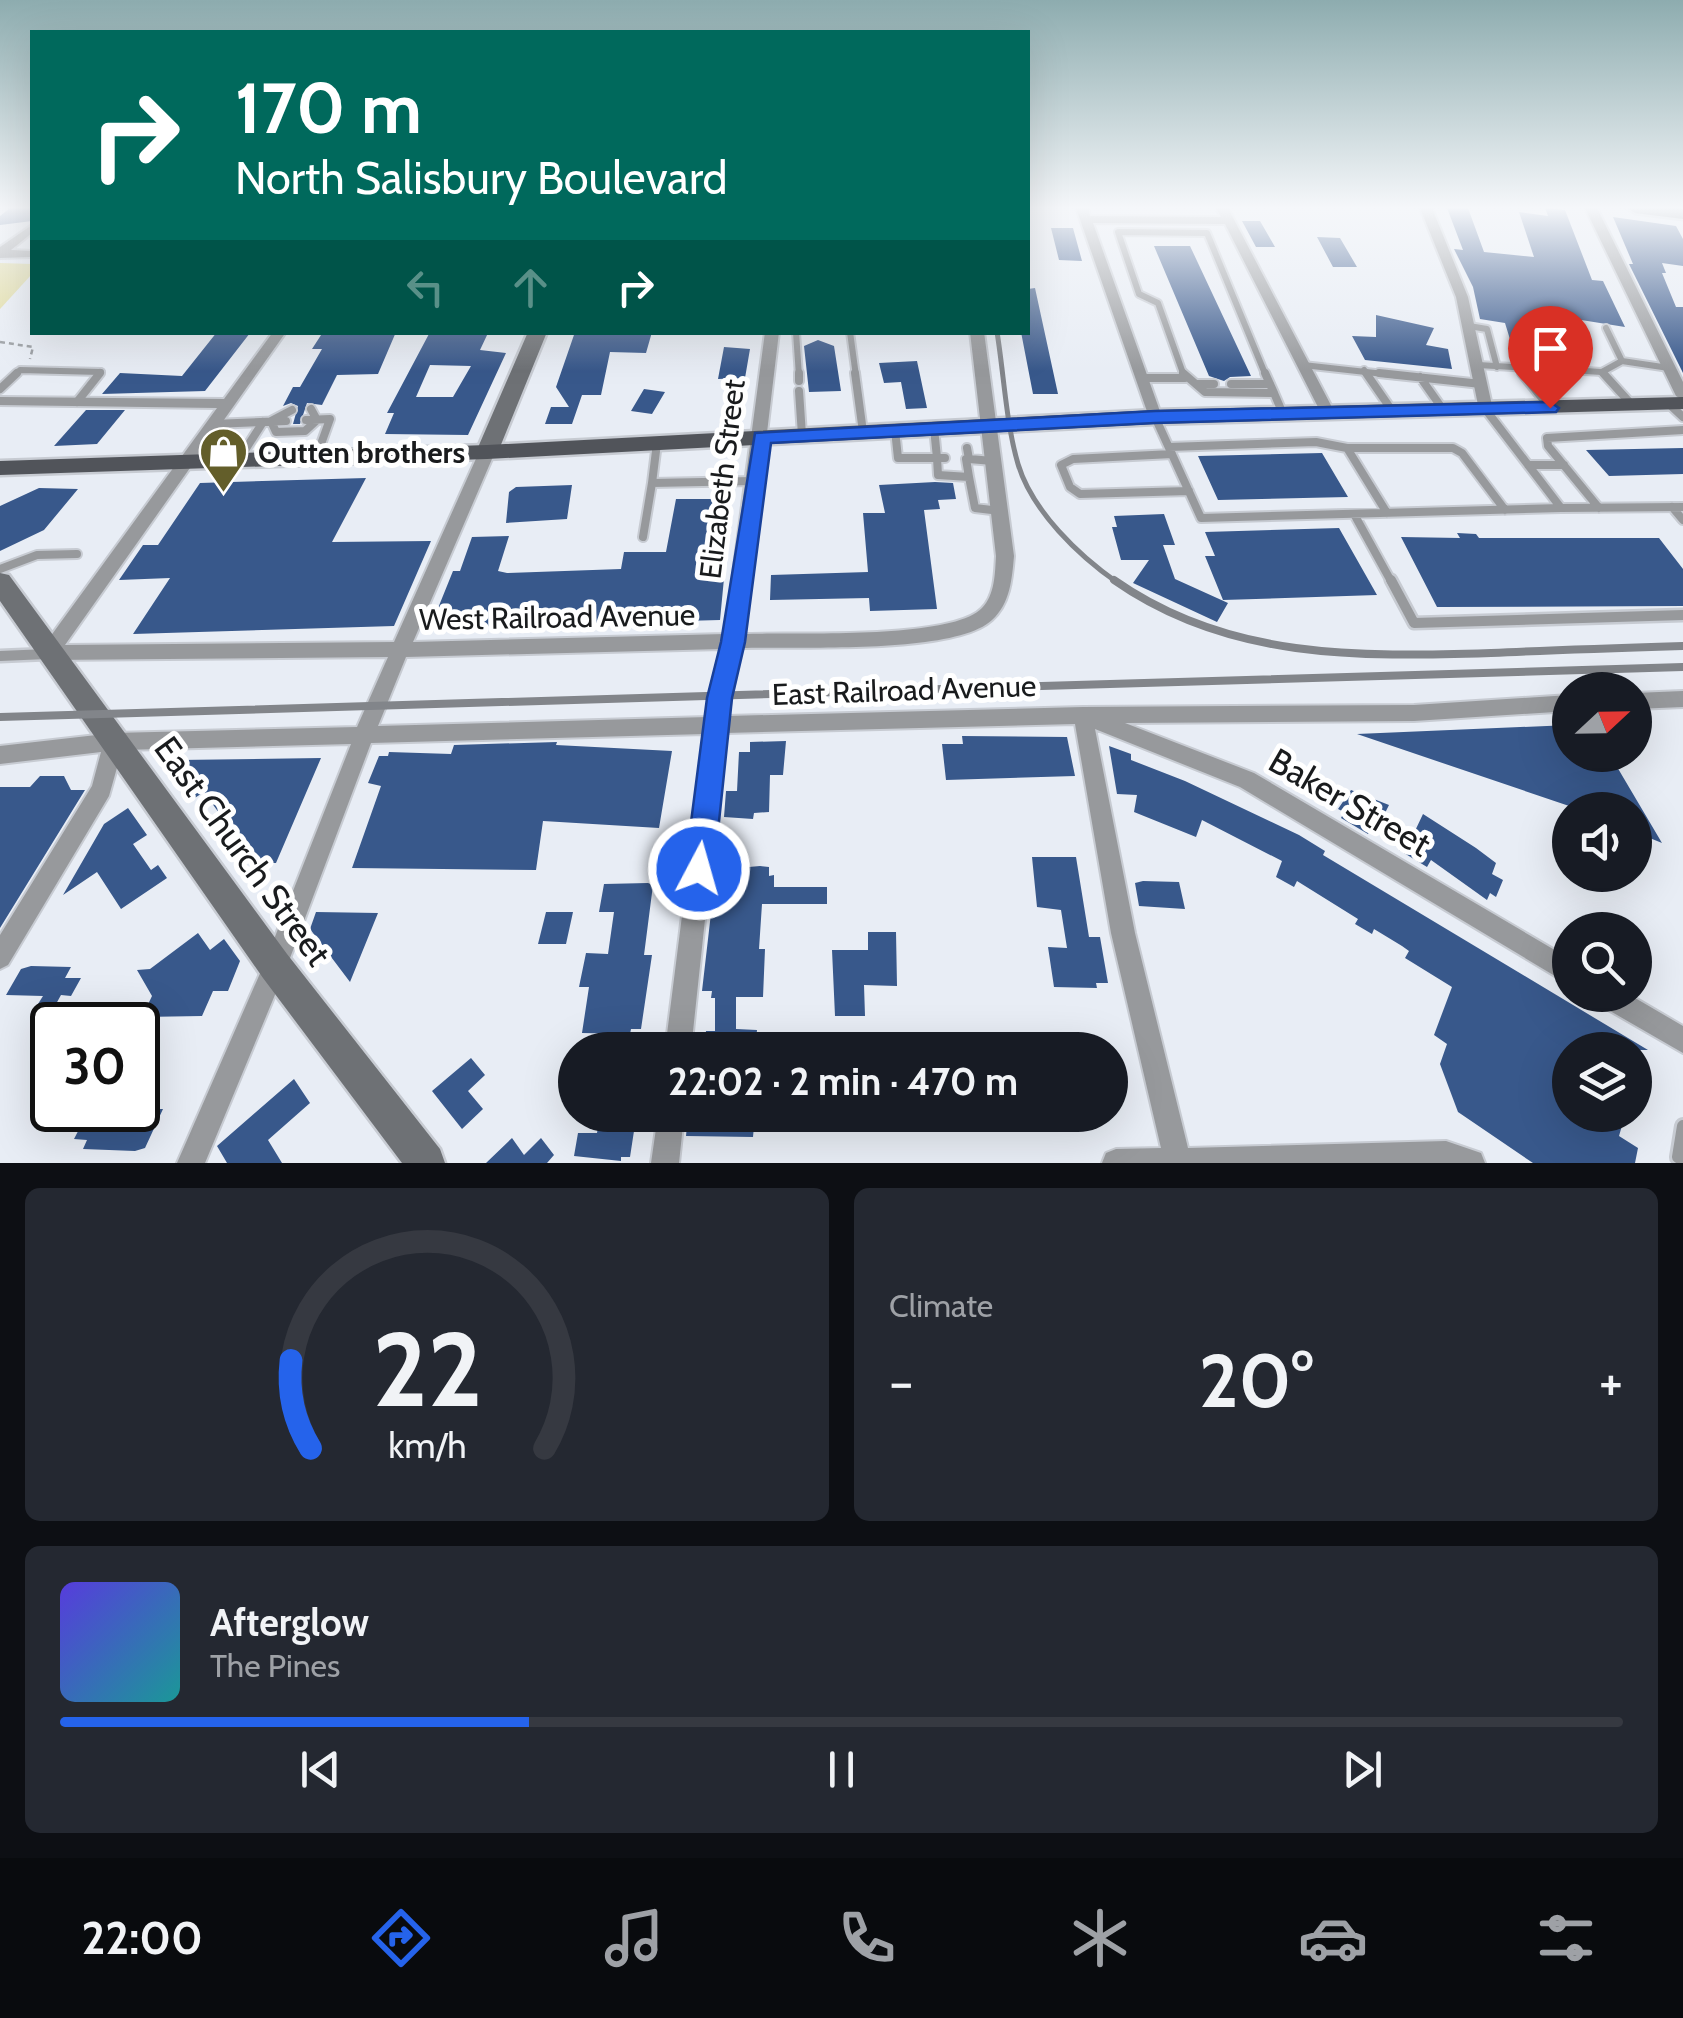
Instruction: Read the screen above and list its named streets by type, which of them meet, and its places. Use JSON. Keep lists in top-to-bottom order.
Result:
{
  "streets": {
    "street": [
      "Elizabeth Street",
      "West Railroad Avenue",
      "East Railroad Avenue",
      "Baker Street",
      "East Church Street"
    ]
  },
  "crossings": [
    ["Elizabeth Street", "West Railroad Avenue"],
    ["Elizabeth Street", "East Railroad Avenue"],
    ["West Railroad Avenue", "East Church Street"],
    ["East Railroad Avenue", "Baker Street"],
    ["East Railroad Avenue", "East Church Street"]
  ],
  "places": {
    "shop": ["Outten brothers"]
  },
  "north": "right",
  "page": {
    "turn": ["170 m", "North Salisbury Boulevard"],
    "limit": "30",
    "trip": "22:02 · 2 min · 470 m",
    "tile": "Climate",
    "heat": ["−", "20°", "+"],
    "song": ["Afterglow", "The Pines"],
    "tabs": "22:00",
    "gauge": ["22", "km/h"]
  }
}
